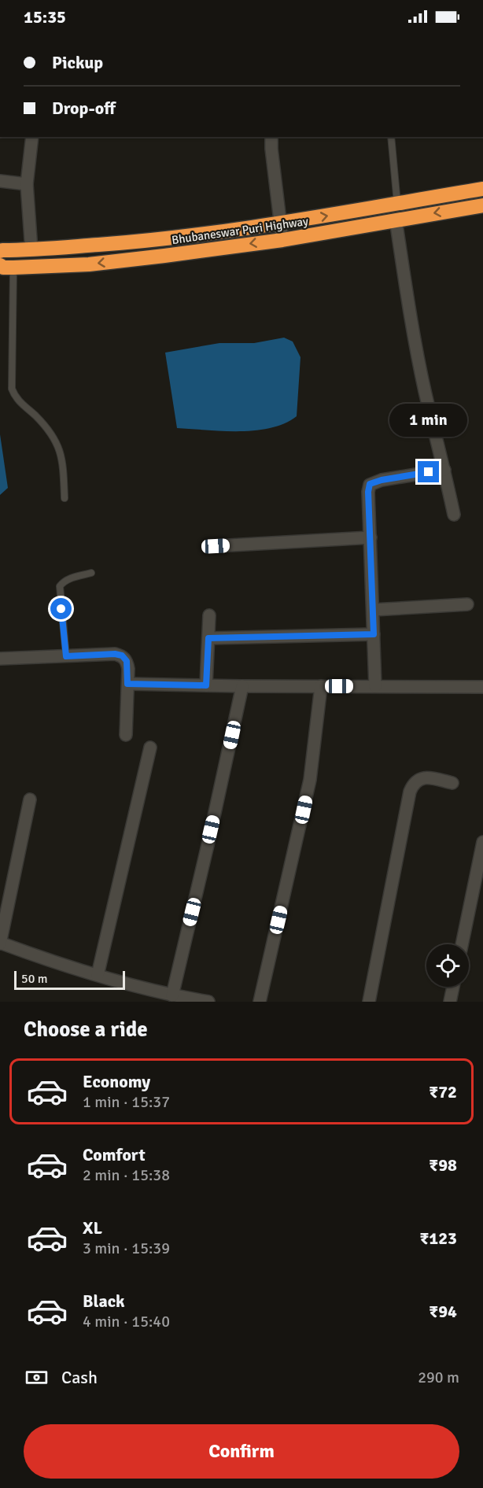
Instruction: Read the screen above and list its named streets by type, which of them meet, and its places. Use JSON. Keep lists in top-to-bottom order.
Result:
{
  "streets": {
    "highway": ["Bhubaneswar Puri Highway"]
  },
  "scale_bar": "50 m",
  "page": {
    "status": "15:35",
    "banner": ["Pickup", "Drop-off"],
    "bubble": "1 min",
    "scale": "50 m",
    "heading": "Choose a ride",
    "list": [
      {
        "name": "Economy",
        "note": "1 min · 15:37",
        "value": "₹72"
      },
      {
        "name": "Comfort",
        "note": "2 min · 15:38",
        "value": "₹98"
      },
      {
        "name": "XL",
        "note": "3 min · 15:39",
        "value": "₹123"
      },
      {
        "name": "Black",
        "note": "4 min · 15:40",
        "value": "₹94"
      }
    ],
    "pay": ["Cash", "290 m"],
    "buttons": "Confirm"
  }
}
